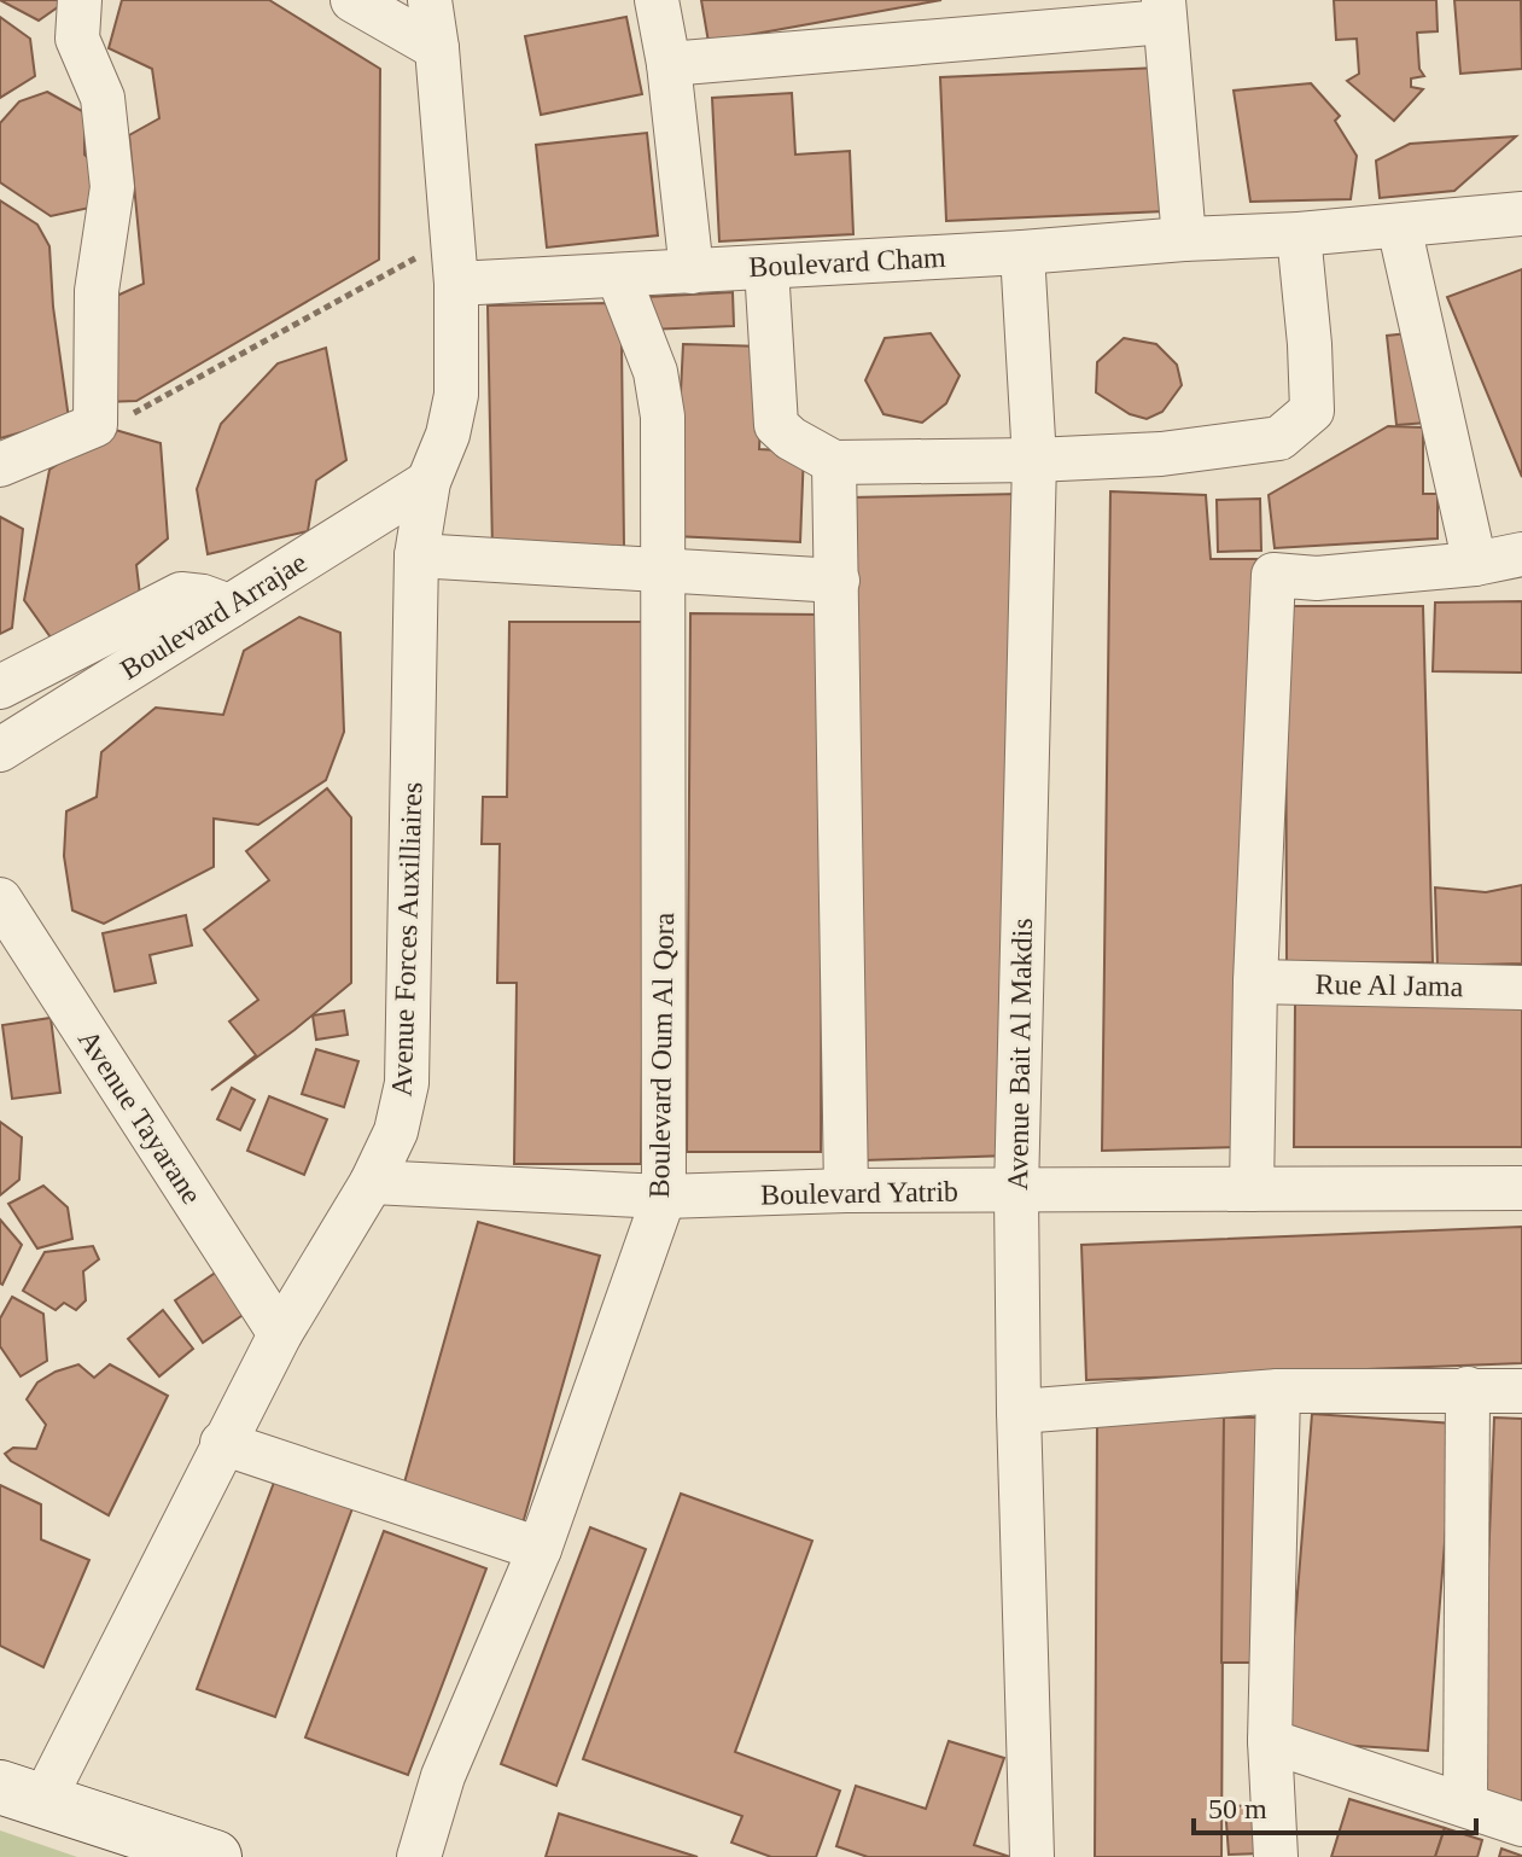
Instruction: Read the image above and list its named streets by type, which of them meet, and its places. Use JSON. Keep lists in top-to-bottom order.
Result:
{
  "streets": {
    "street": [
      "Boulevard Cham",
      "Boulevard Arrajae",
      "Avenue Forces Auxilliaires",
      "Rue Al Jama",
      "Avenue Bait Al Makdis",
      "Boulevard Oum Al Qora",
      "Avenue Tayarane",
      "Boulevard Yatrib"
    ]
  },
  "crossings": [
    ["Boulevard Cham", "Avenue Forces Auxilliaires"],
    ["Boulevard Cham", "Avenue Bait Al Makdis"],
    ["Boulevard Cham", "Boulevard Oum Al Qora"],
    ["Boulevard Arrajae", "Avenue Forces Auxilliaires"],
    ["Avenue Forces Auxilliaires", "Avenue Tayarane"],
    ["Avenue Forces Auxilliaires", "Boulevard Yatrib"],
    ["Avenue Bait Al Makdis", "Boulevard Yatrib"],
    ["Boulevard Oum Al Qora", "Boulevard Yatrib"]
  ],
  "scale_bar": "50 m"
}
